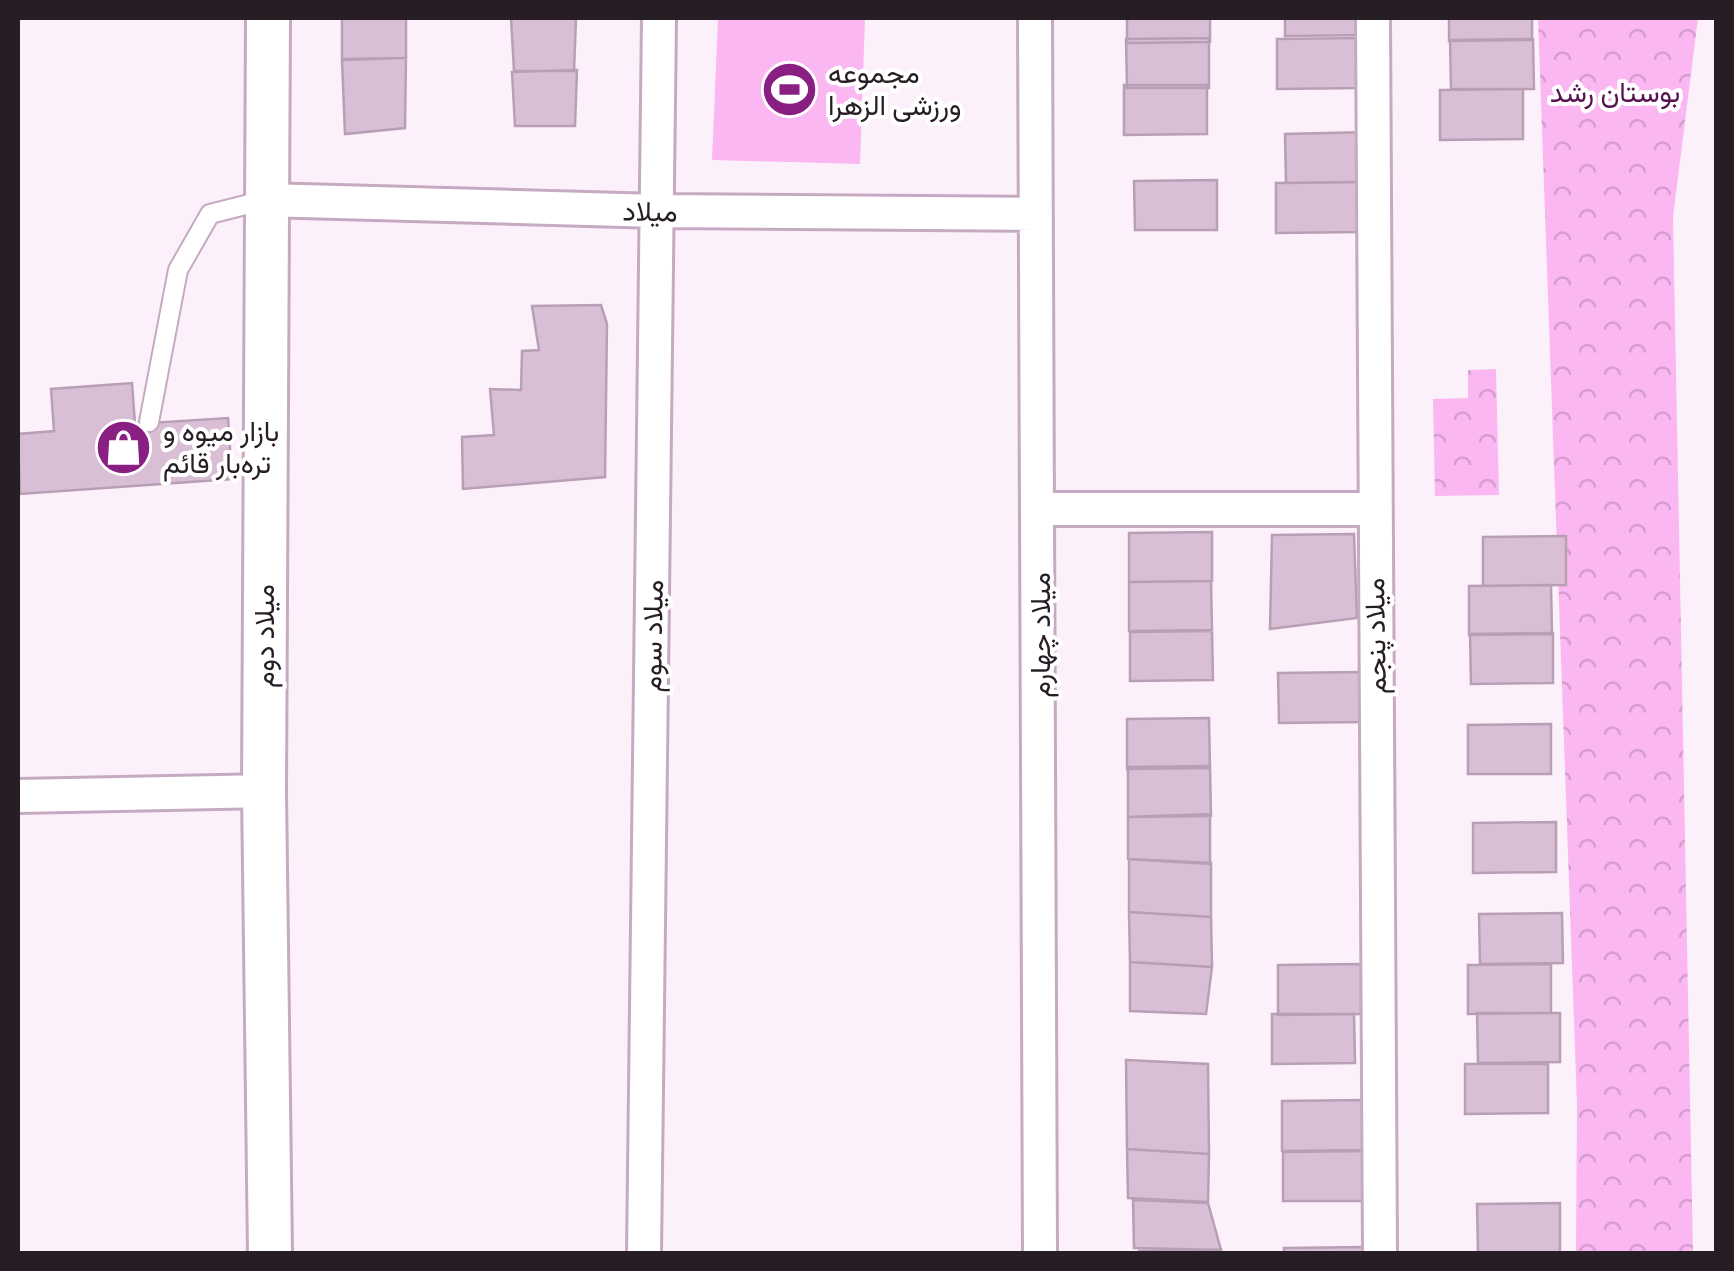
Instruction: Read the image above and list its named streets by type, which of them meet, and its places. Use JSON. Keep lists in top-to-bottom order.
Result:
{
  "streets": {
    "street": [
      "میلاد",
      "میلاد چهارم",
      "میلاد دوم",
      "میلاد سوم",
      "میلاد پنجم"
    ]
  },
  "crossings": [
    ["میلاد", "میلاد چهارم"],
    ["میلاد", "میلاد دوم"],
    ["میلاد", "میلاد سوم"]
  ],
  "parks": ["بوستان رشد"],
  "places": {
    "sports": ["مجموعه ورزشی الزهرا"],
    "shop": ["بازار میوه و تره‌بار قائم"]
  }
}
